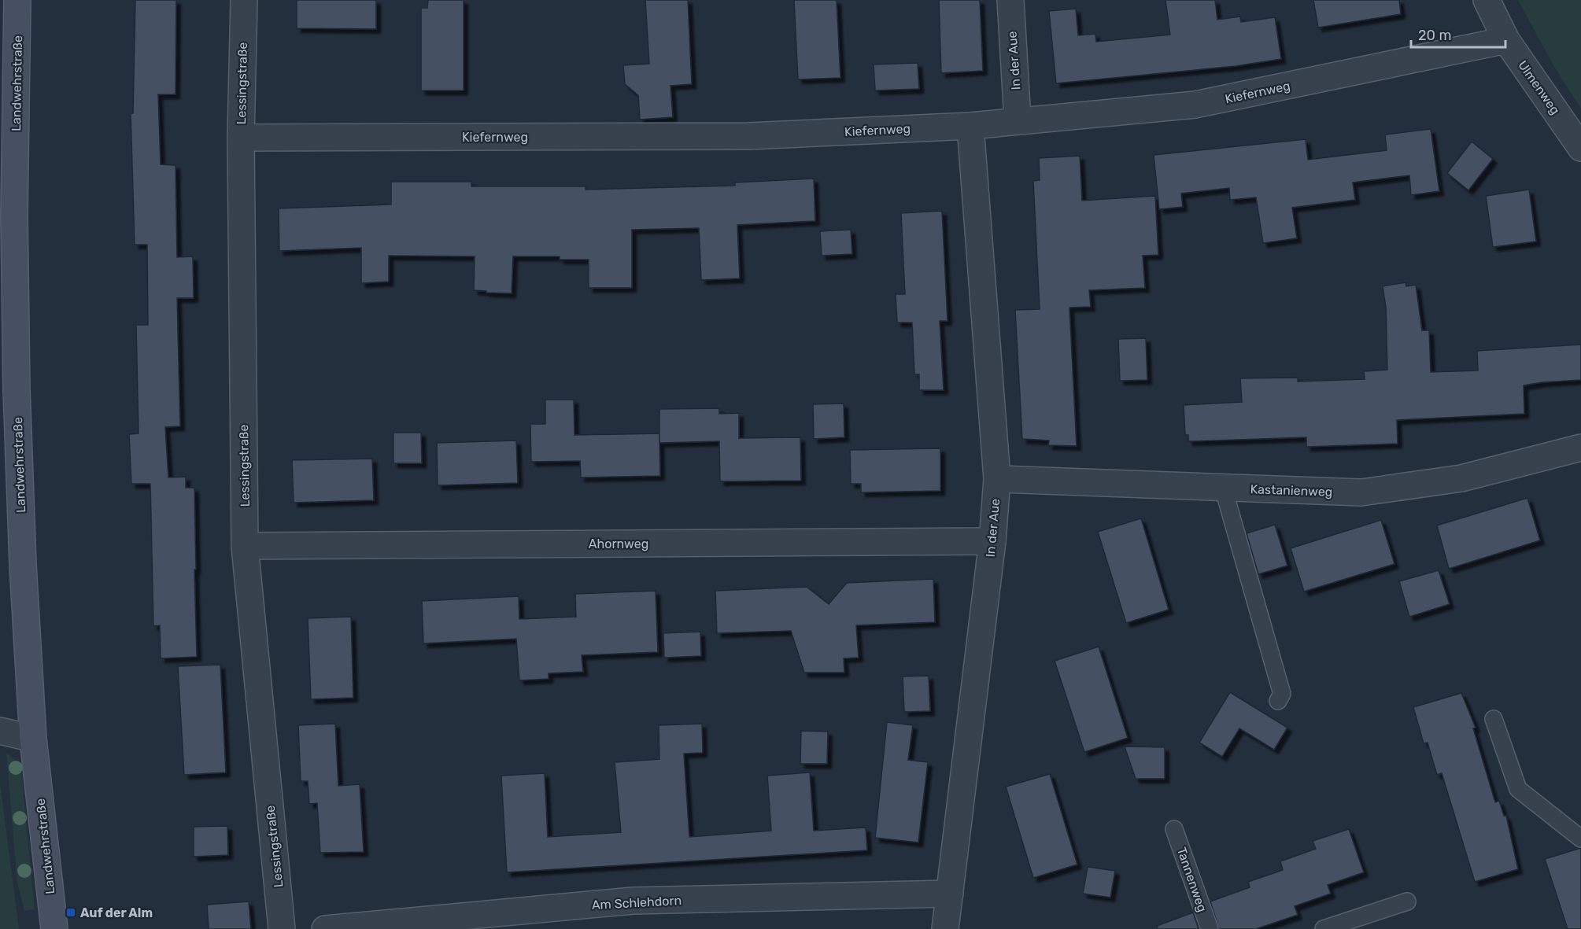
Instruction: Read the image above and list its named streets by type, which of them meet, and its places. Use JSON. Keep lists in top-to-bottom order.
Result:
{
  "streets": {
    "main road": ["Landwehrstraße"],
    "street": [
      "In der Aue",
      "Lessingstraße",
      "Ulmenweg",
      "Kiefernweg",
      "Kastanienweg",
      "Ahornweg",
      "Am Schlehdorn"
    ],
    "lane": ["Tannenweg"]
  },
  "crossings": [
    ["In der Aue", "Kiefernweg"],
    ["In der Aue", "Kastanienweg"],
    ["In der Aue", "Ahornweg"],
    ["In der Aue", "Am Schlehdorn"],
    ["Lessingstraße", "Kiefernweg"],
    ["Lessingstraße", "Ahornweg"],
    ["Ulmenweg", "Kiefernweg"]
  ],
  "places": {
    "transit": ["Auf der Alm"]
  },
  "scale_bar": "20 m"
}
